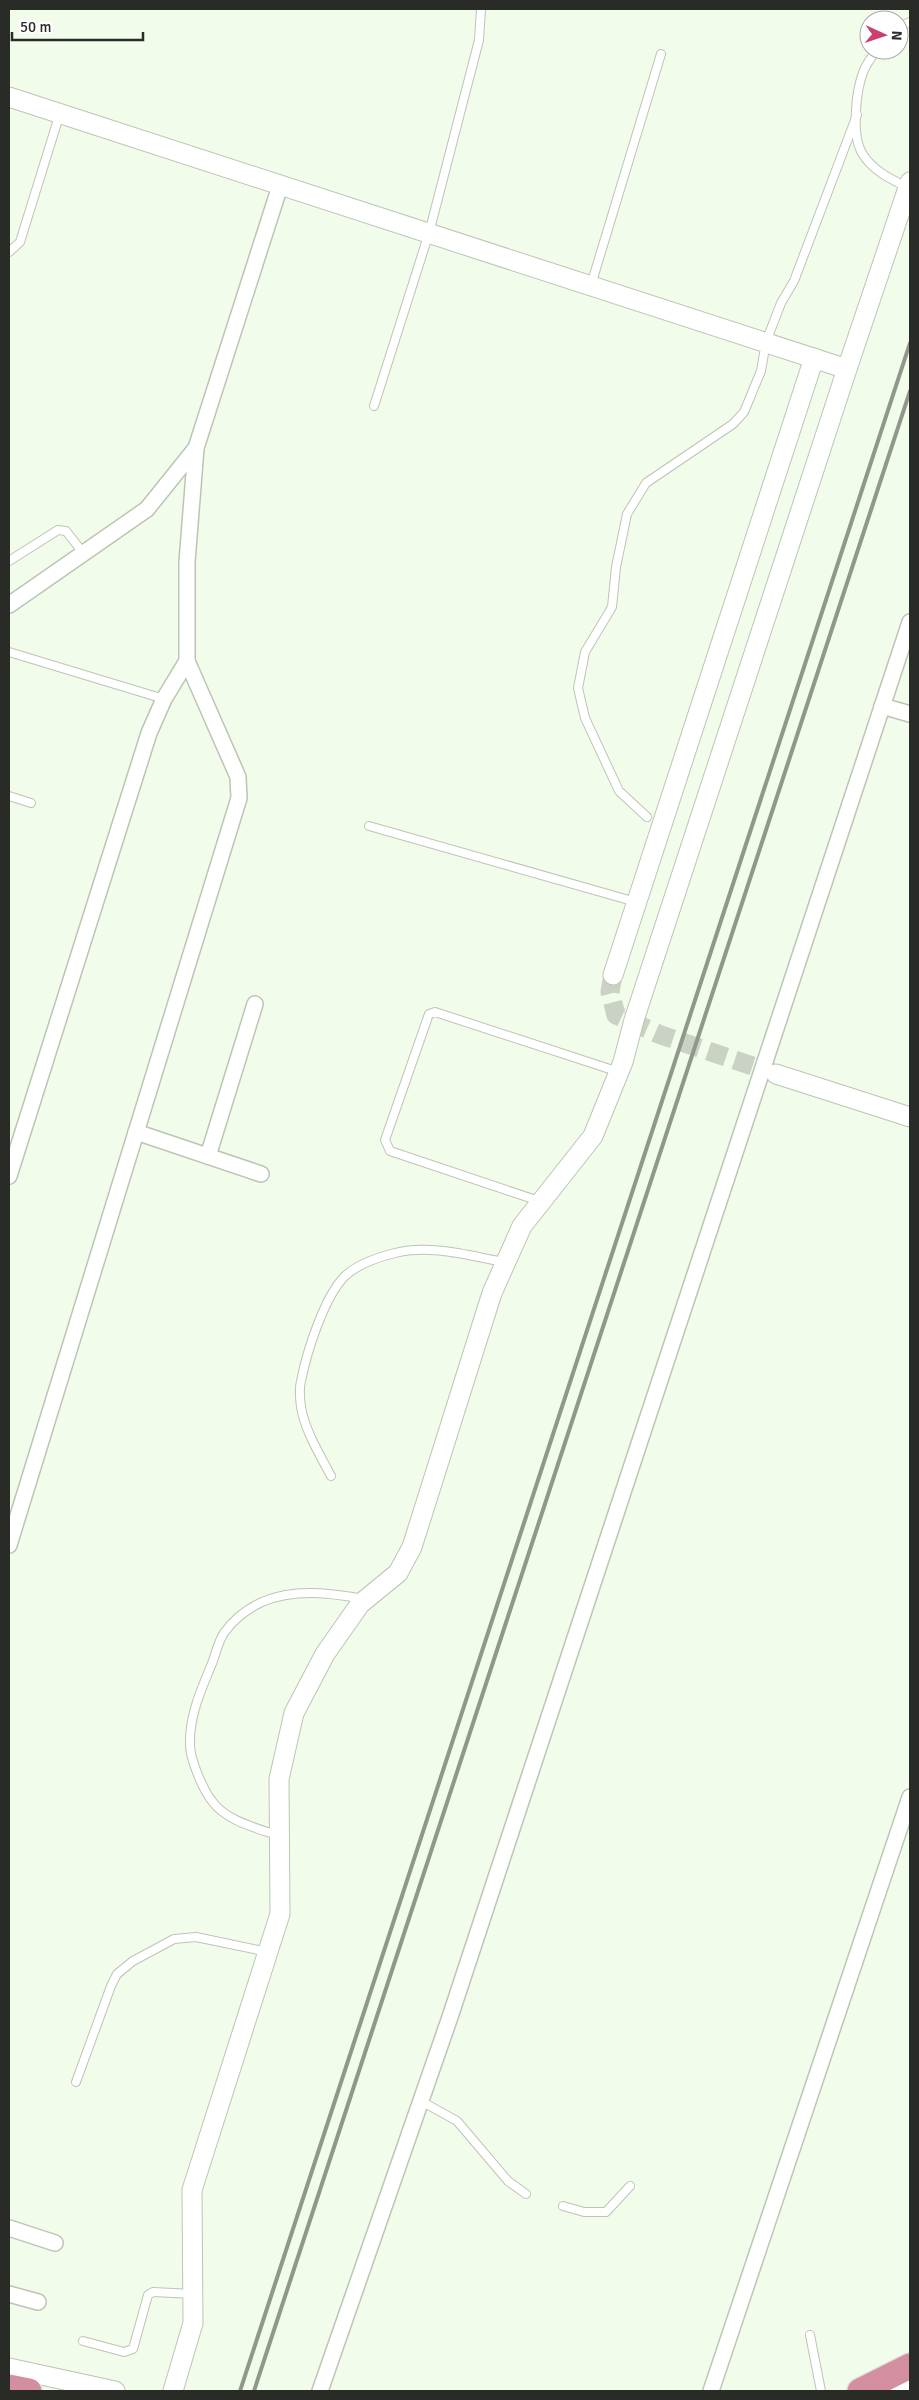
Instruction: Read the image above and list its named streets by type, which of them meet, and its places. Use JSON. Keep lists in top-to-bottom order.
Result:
{
  "scale_bar": "50 m",
  "north": "right"
}
